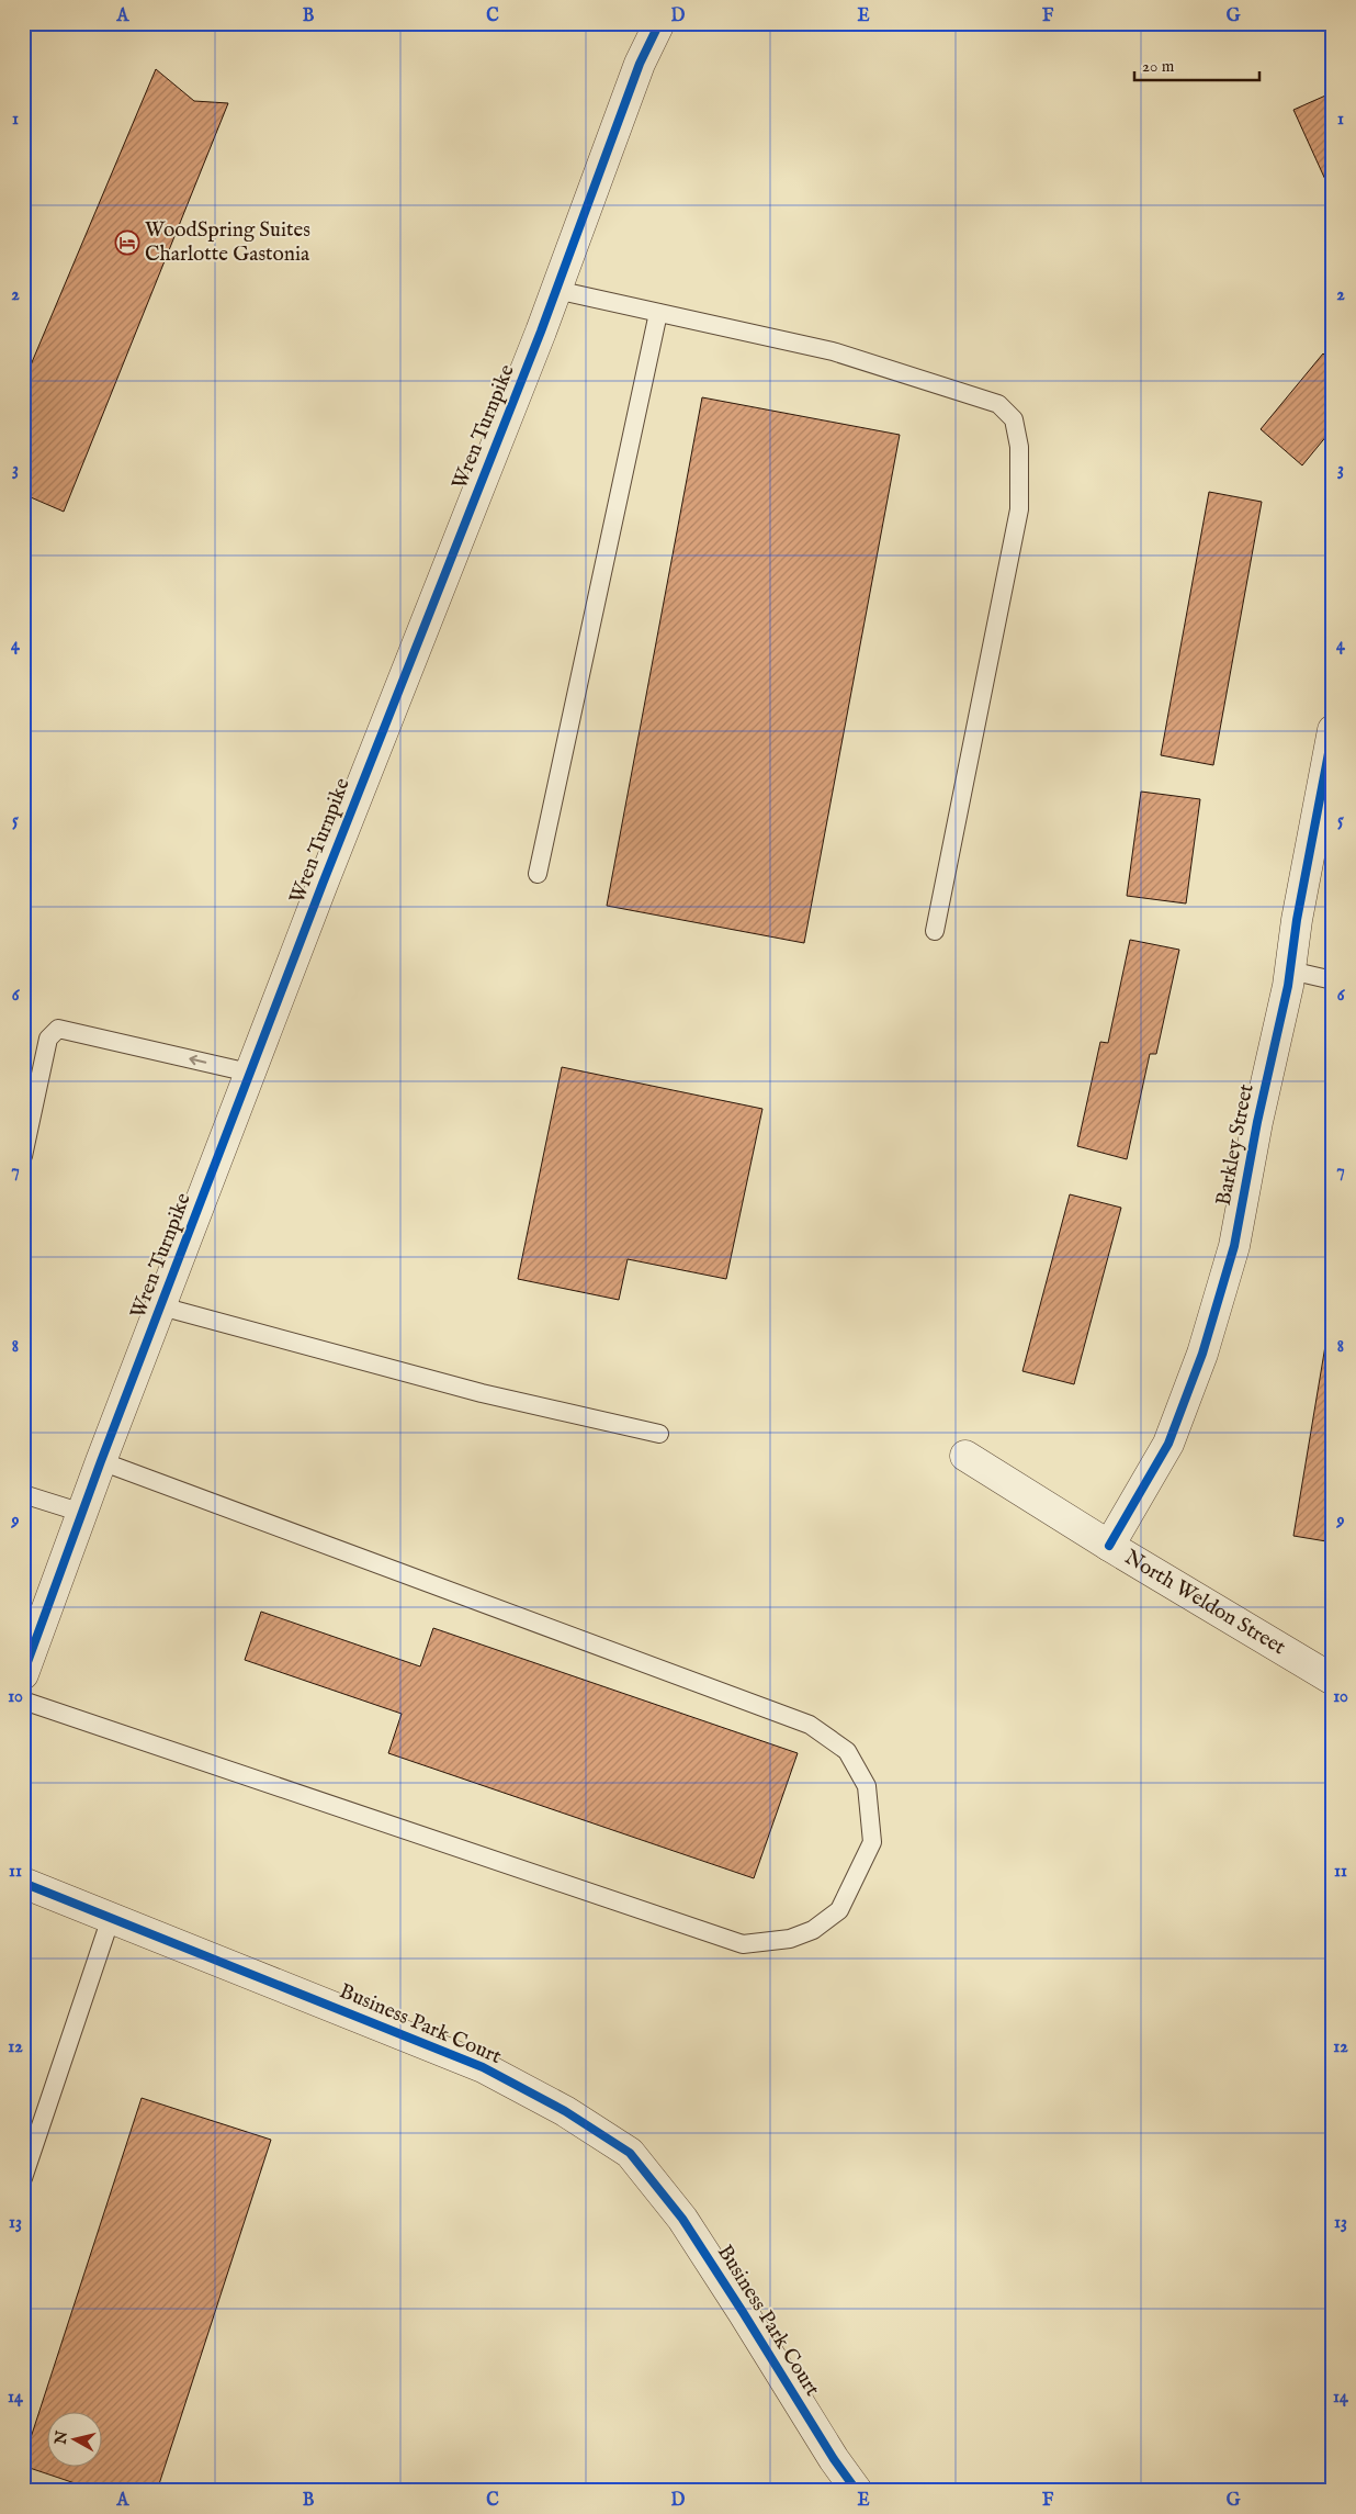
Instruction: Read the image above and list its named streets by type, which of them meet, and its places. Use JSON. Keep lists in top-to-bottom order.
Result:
{
  "streets": {
    "street": [
      "Wren Turnpike",
      "Barkley Street",
      "North Weldon Street",
      "Business Park Court"
    ]
  },
  "crossings": [
    ["Barkley Street", "North Weldon Street"]
  ],
  "places": {
    "hotel": ["WoodSpring Suites Charlotte Gastonia"]
  },
  "scale_bar": "20 m",
  "north": "left",
  "grid": {
    "columns": [
      "A",
      "B",
      "C",
      "D",
      "E",
      "F",
      "G"
    ],
    "rows": [
      "1",
      "2",
      "3",
      "4",
      "5",
      "6",
      "7",
      "8",
      "9",
      "10",
      "11",
      "12",
      "13",
      "14"
    ]
  }
}
